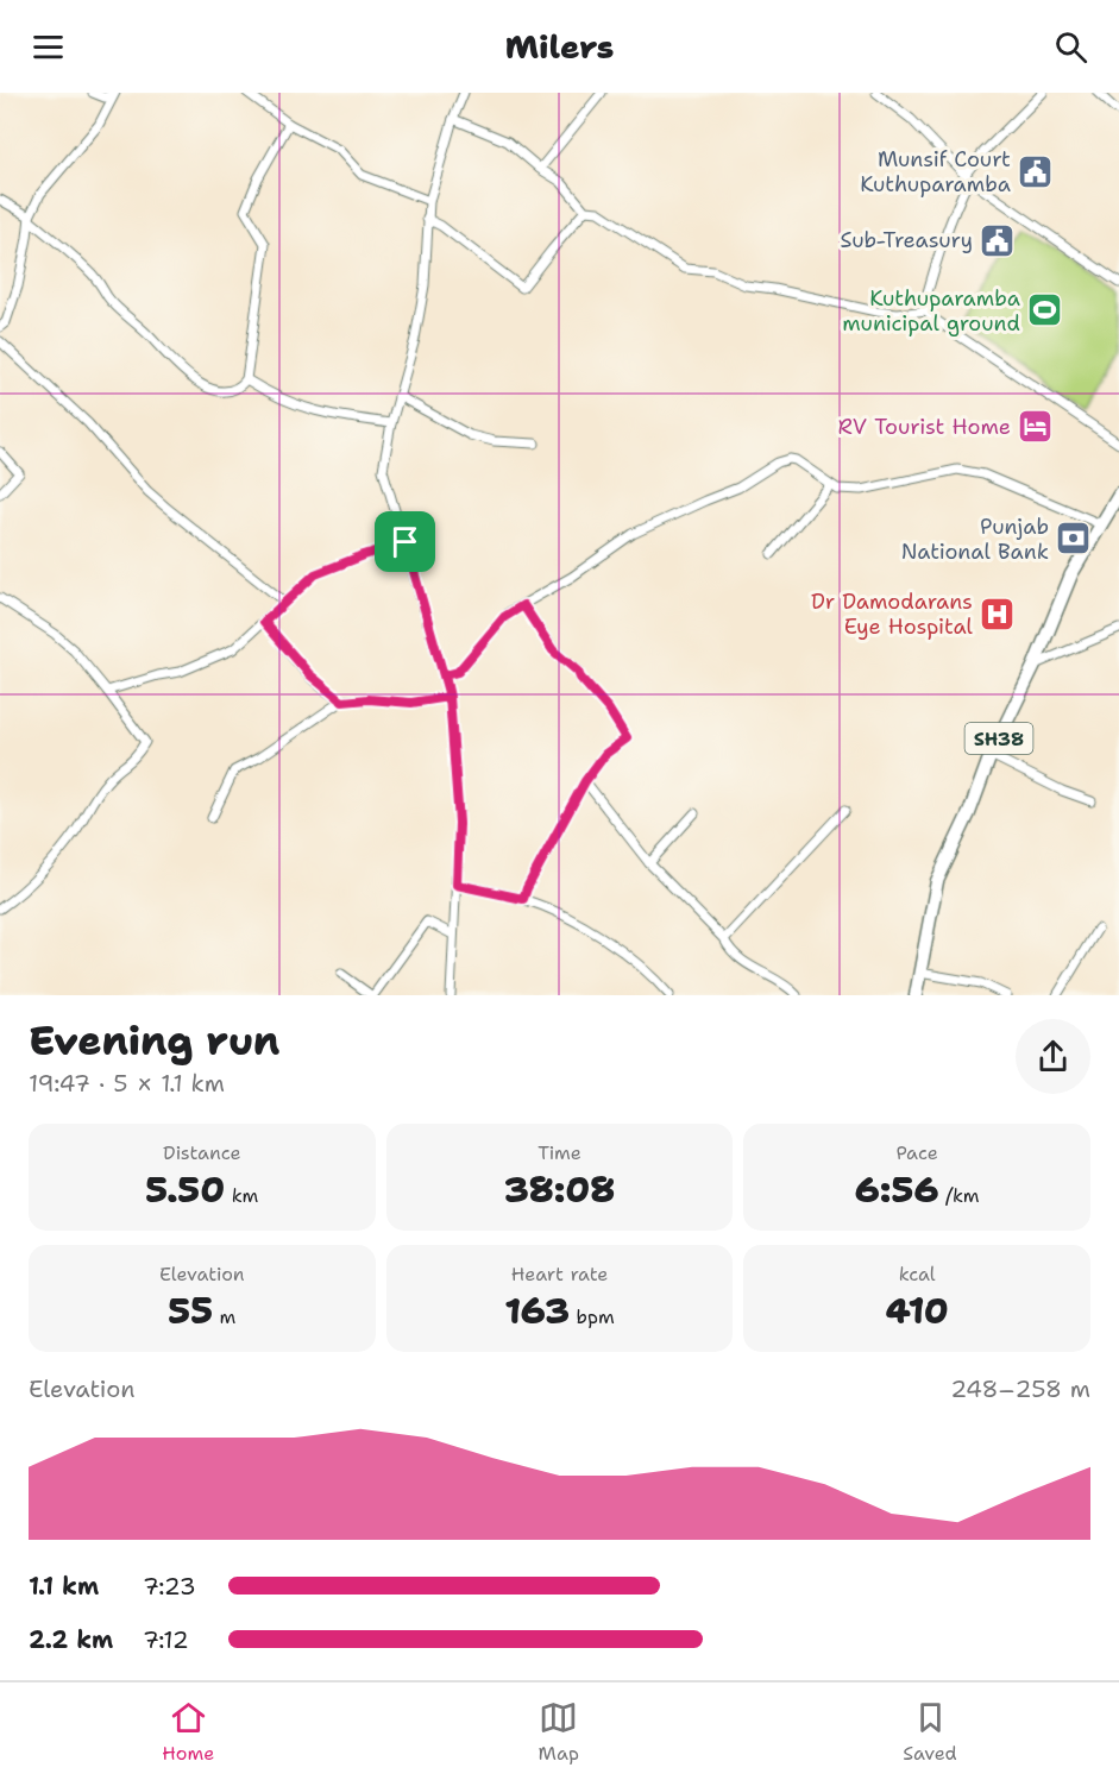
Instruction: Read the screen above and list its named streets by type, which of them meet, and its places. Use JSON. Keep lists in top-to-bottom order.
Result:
{
  "streets": {
    "main road": ["SH38"]
  },
  "places": {
    "public building": ["Munsif Court Kuthuparamba", "Sub-Treasury"],
    "sports": ["Kuthuparamba municipal ground"],
    "hotel": ["RV Tourist Home"],
    "bank": ["Punjab National Bank"],
    "hospital": ["Dr Damodarans Eye Hospital"]
  },
  "page": {
    "header": "Milers",
    "heading": ["Evening run", "19:47 · 5 × 1.1 km"],
    "stats": [
      ["Distance", "5.50 km"],
      ["Time", "38:08"],
      ["Pace", "6:56 /km"],
      ["Elevation", "55 m"],
      ["Heart rate", "163 bpm"],
      ["kcal", "410"]
    ],
    "chart": ["Elevation", "248–258 m"],
    "list": [
      {
        "name": "1.1 km",
        "note": "7:23"
      },
      {
        "name": "2.2 km",
        "note": "7:12"
      }
    ],
    "tabs": ["Home", "Map", "Saved"]
  }
}
